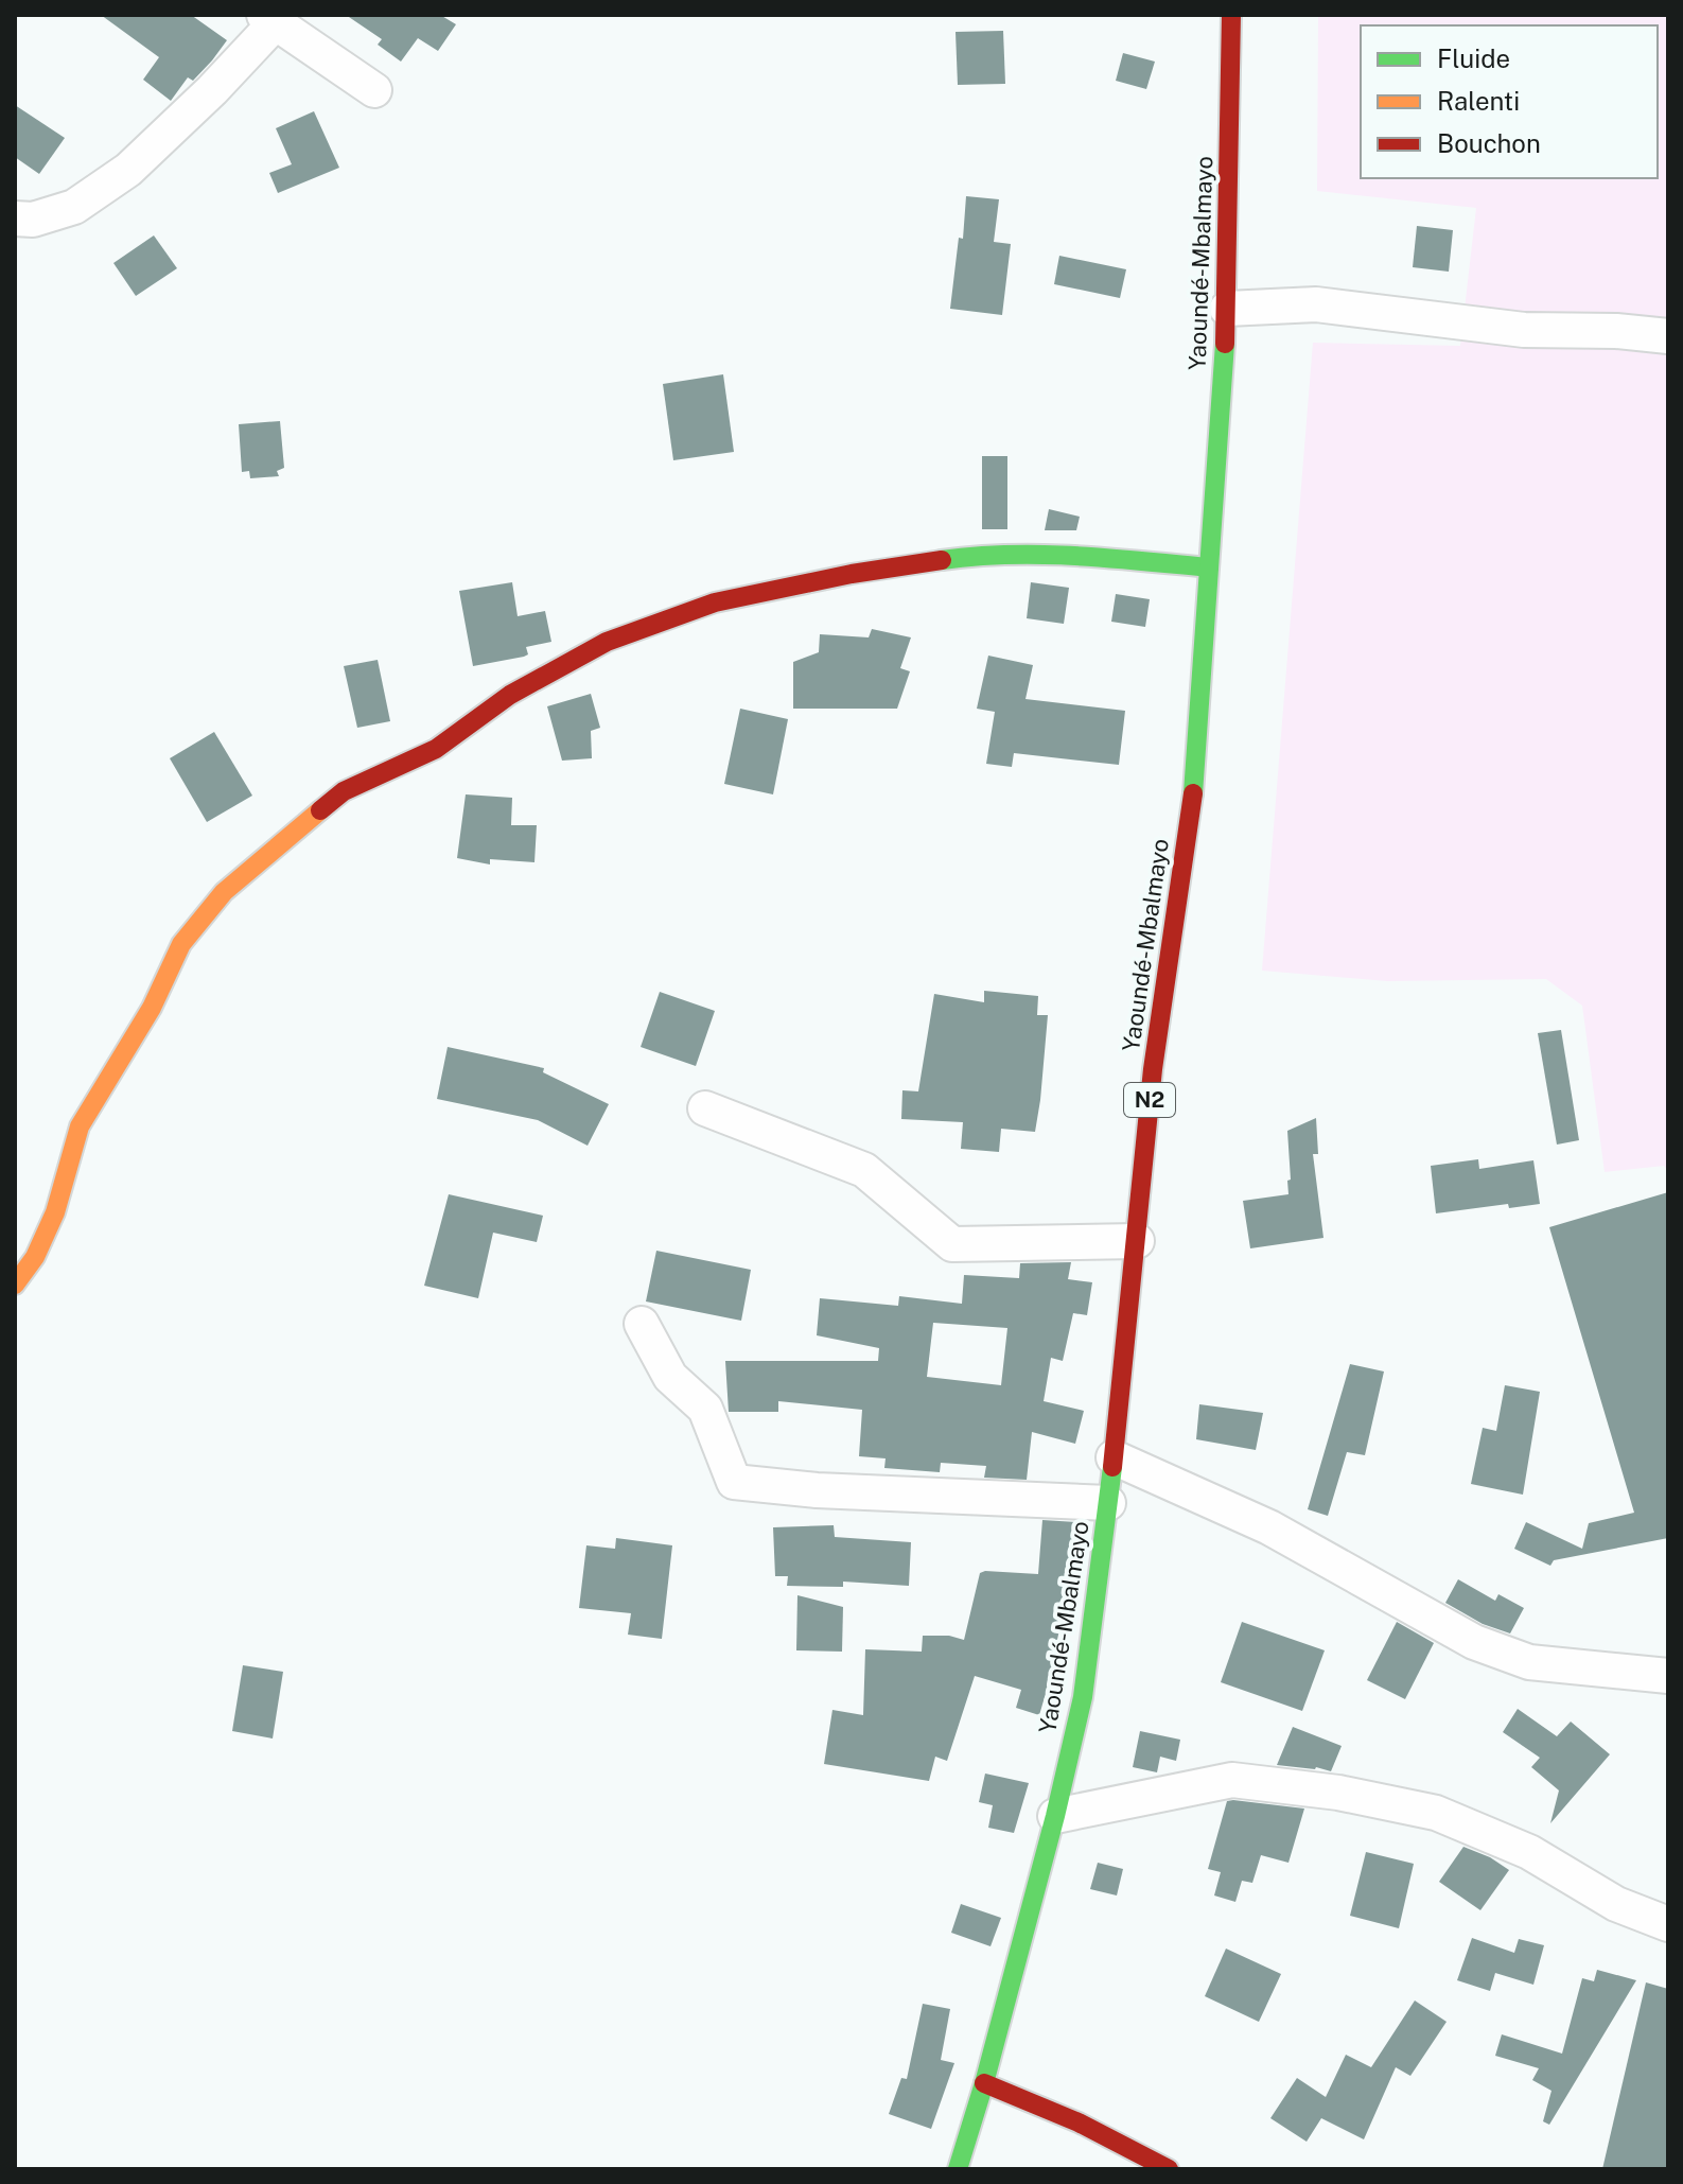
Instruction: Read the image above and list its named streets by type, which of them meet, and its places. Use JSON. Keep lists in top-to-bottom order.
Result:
{
  "streets": {
    "main road": ["Yaoundé-Mbalmayo", "N2"]
  },
  "legend": ["Fluide", "Ralenti", "Bouchon"]
}
